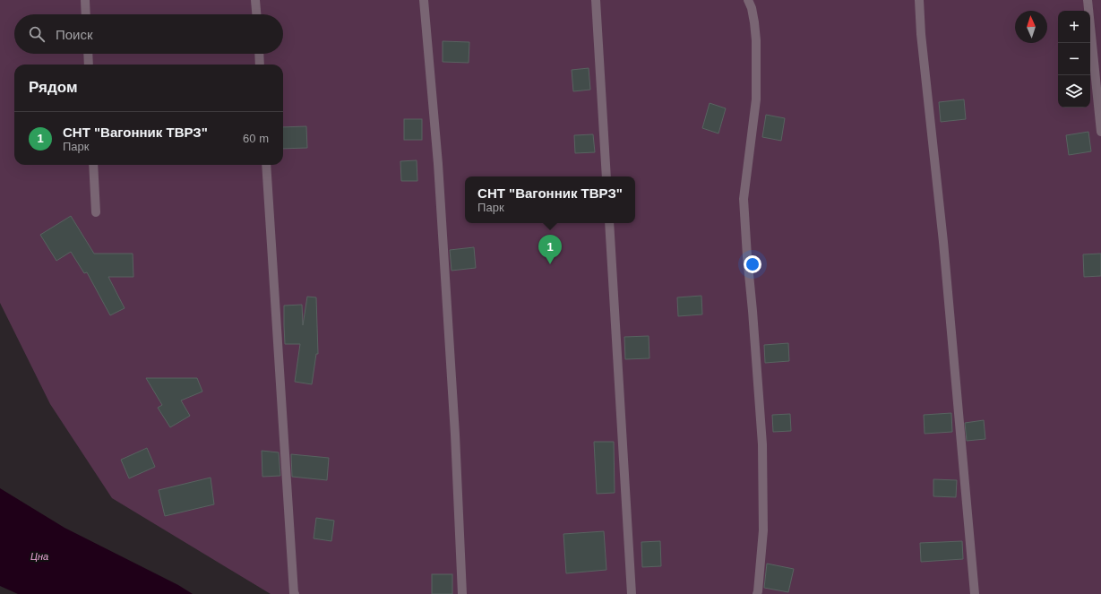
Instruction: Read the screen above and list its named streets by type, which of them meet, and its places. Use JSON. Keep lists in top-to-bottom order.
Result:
{
  "water": ["Цна"],
  "north": "top",
  "page": {
    "map_buttons": ["+", "−"],
    "search": "Поиск",
    "heading": "Рядом",
    "list": [
      {
        "mark": "1",
        "name": "СНТ \"Вагонник ТВРЗ\"",
        "note": "Парк",
        "value": "60 m"
      }
    ],
    "popup": ["СНТ \"Вагонник ТВРЗ\"", "Парк"],
    "pins": "1"
  }
}
